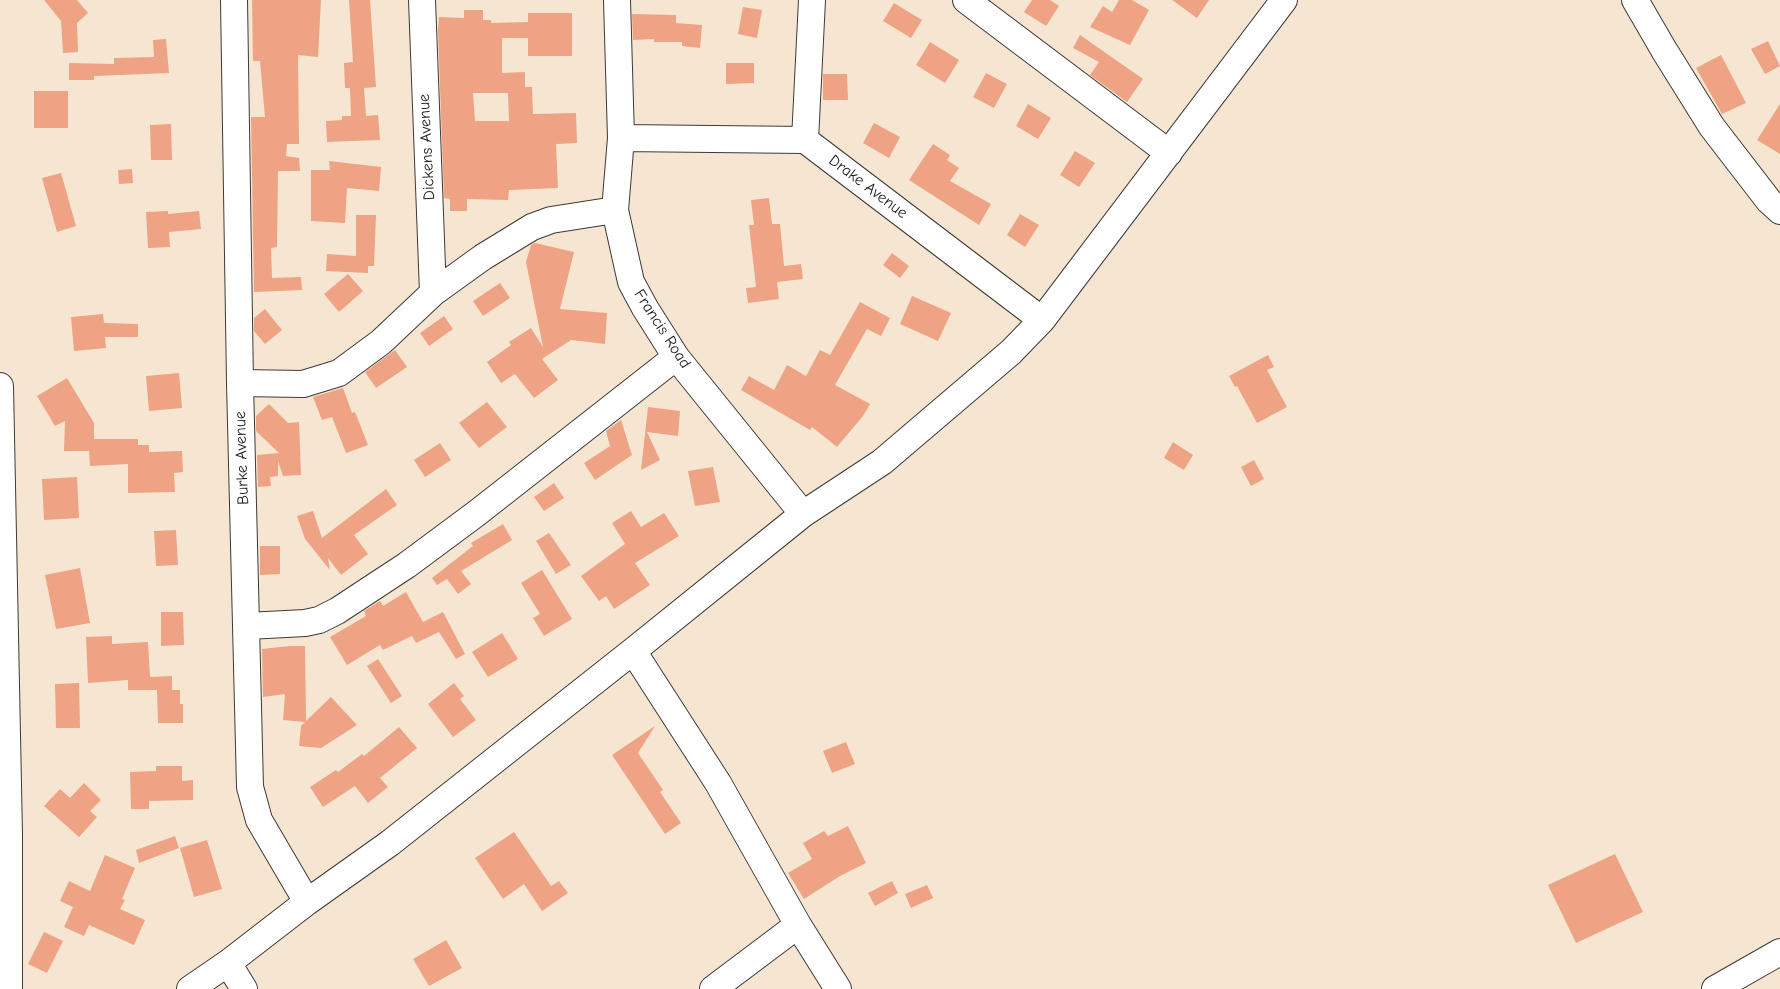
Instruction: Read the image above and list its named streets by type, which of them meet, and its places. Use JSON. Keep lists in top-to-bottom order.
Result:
{
  "streets": {
    "street": [
      "Dickens Avenue",
      "Drake Avenue",
      "Francis Road",
      "Burke Avenue"
    ]
  }
}
